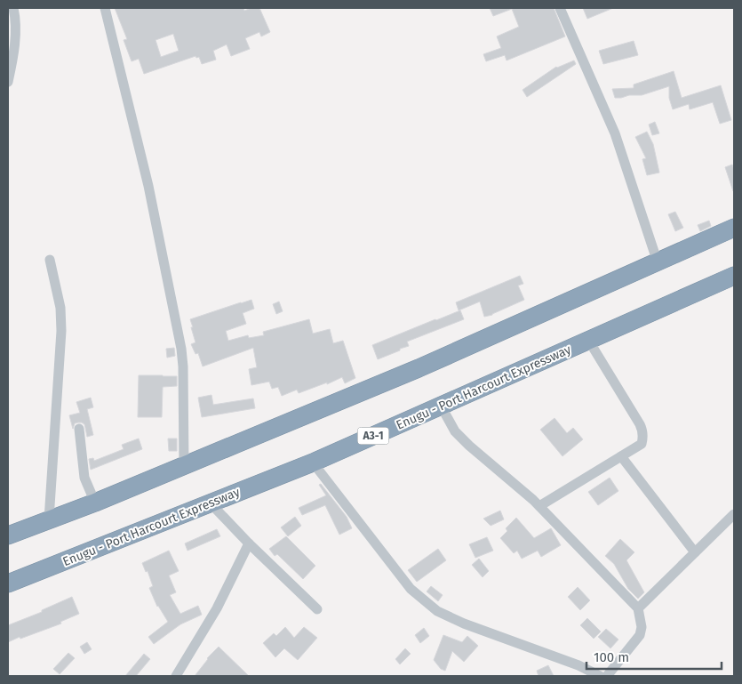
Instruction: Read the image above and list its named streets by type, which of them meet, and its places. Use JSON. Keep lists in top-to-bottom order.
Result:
{
  "streets": {
    "highway": ["Enugu - Port Harcourt Expressway", "A3-1"]
  },
  "scale_bar": "100 m"
}
